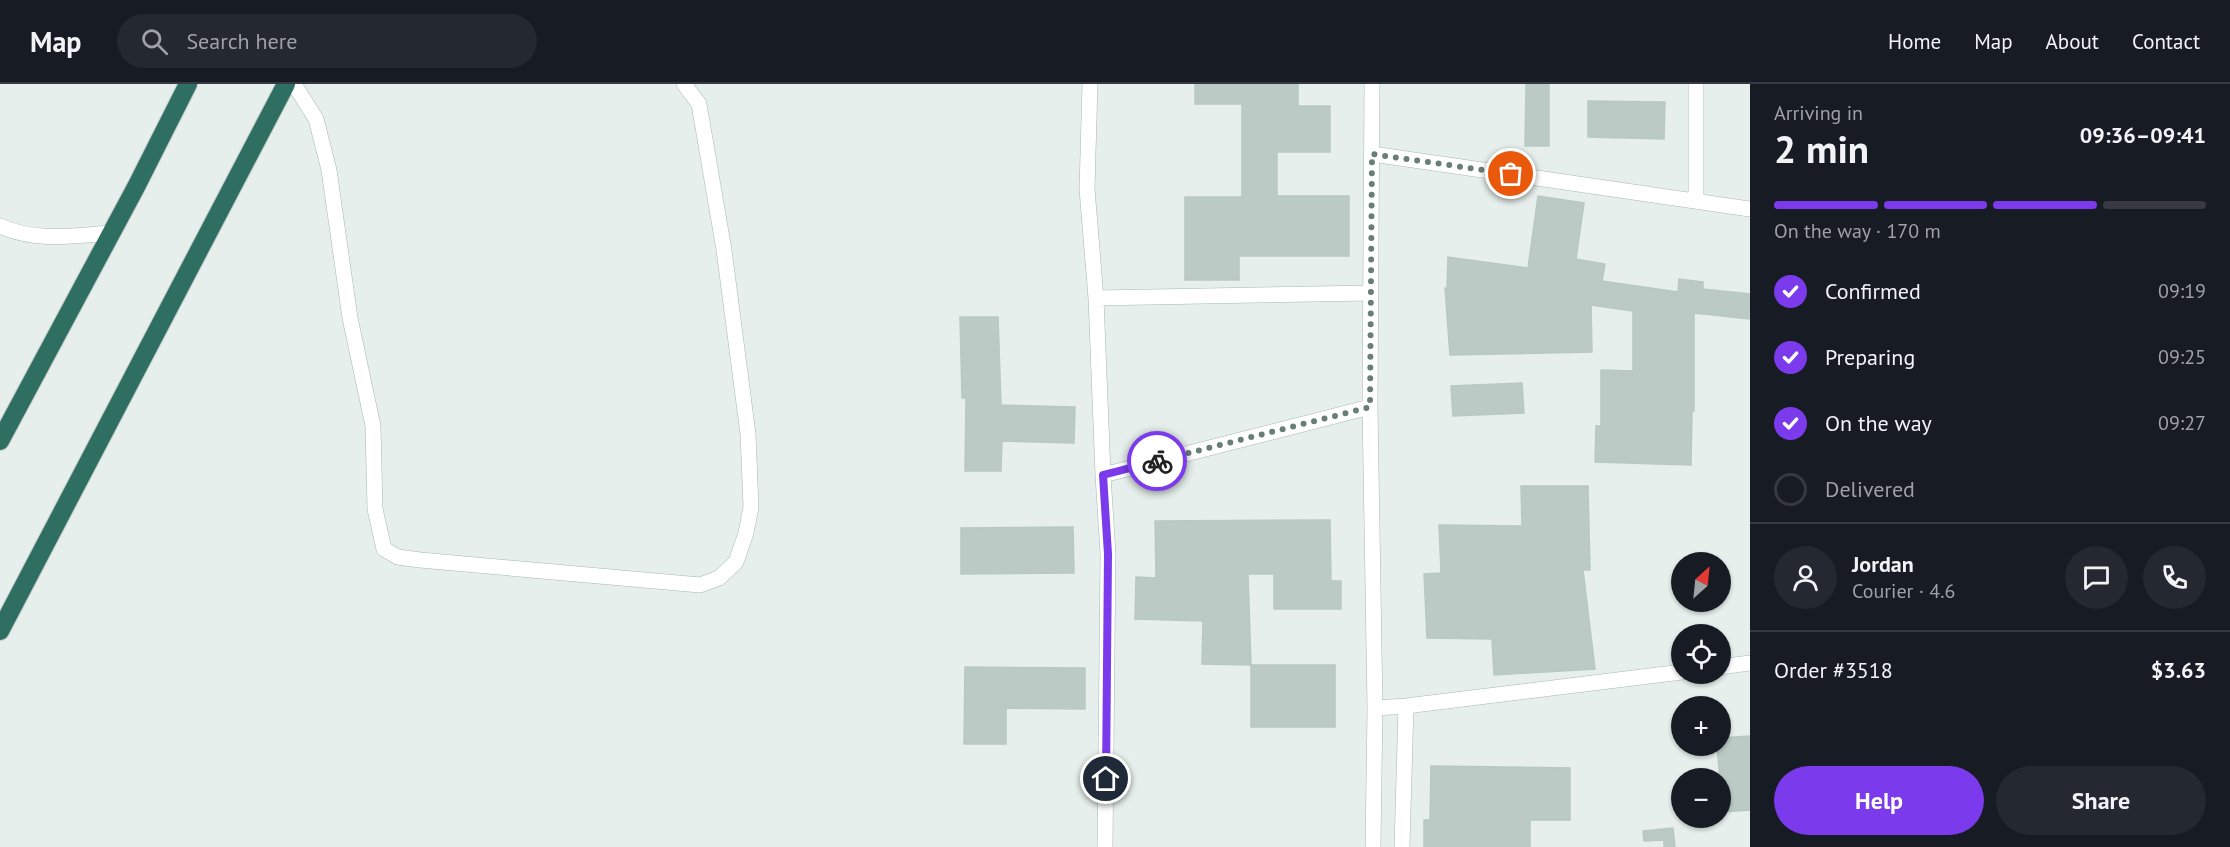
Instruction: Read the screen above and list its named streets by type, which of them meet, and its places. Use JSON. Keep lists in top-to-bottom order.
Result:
{
  "north": "top right",
  "page": {
    "header": "Map",
    "search": "Search here",
    "nav": [
      "Home",
      "Map",
      "About",
      "Contact"
    ],
    "heading": ["2 min", "Arriving in", "09:36–09:41"],
    "panel": [
      "Jordan",
      "Courier · 4.6",
      "Order #3518",
      "$3.63"
    ],
    "bar": "On the way · 170 m",
    "list": [
      ["Confirmed", "09:19"],
      ["Preparing", "09:25"],
      ["On the way", "09:27"],
      "Delivered"
    ],
    "map_buttons": ["+", "−"],
    "buttons": ["Help", "Share"]
  }
}
